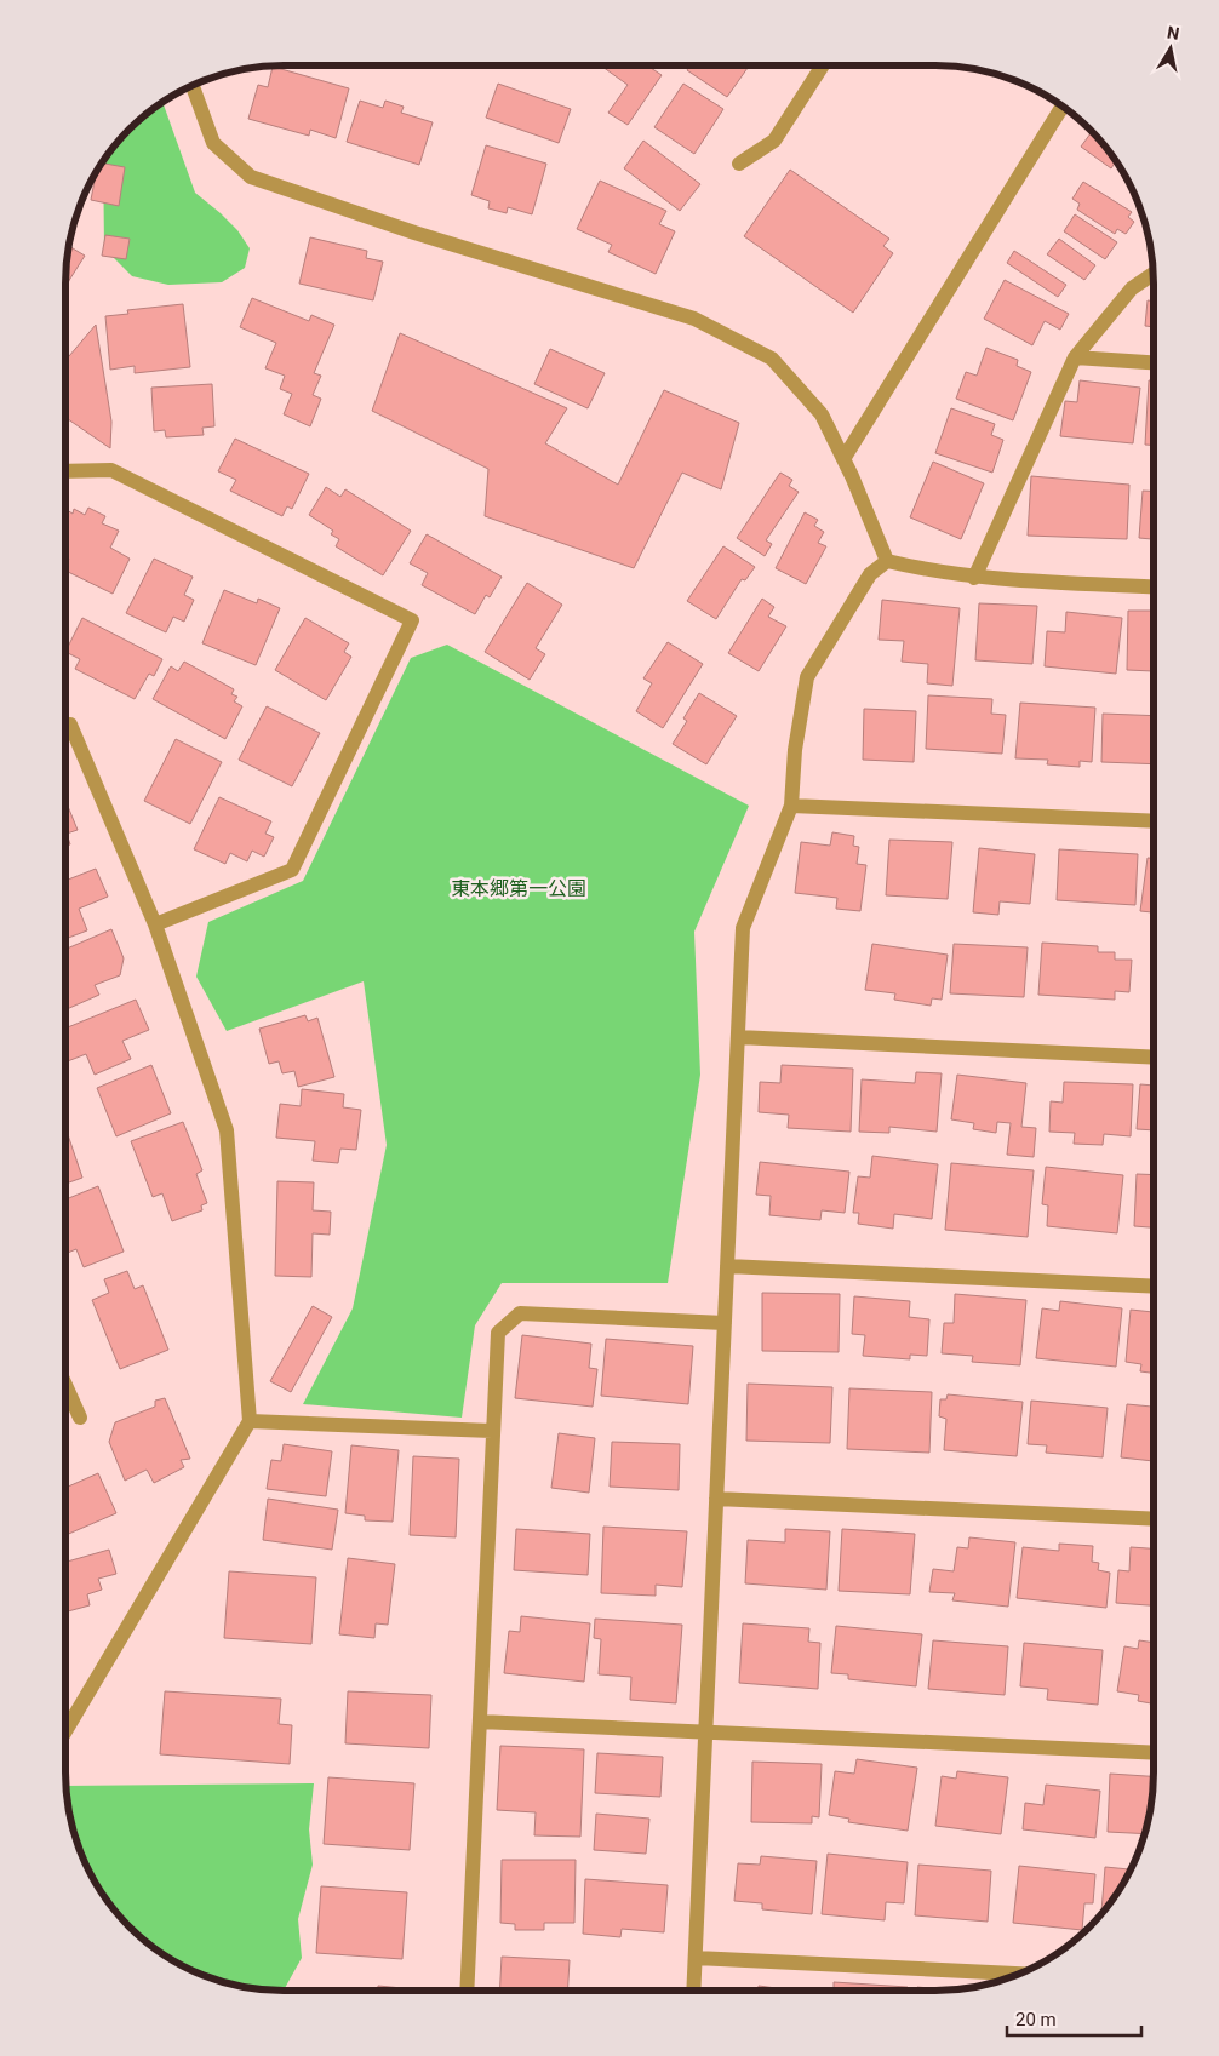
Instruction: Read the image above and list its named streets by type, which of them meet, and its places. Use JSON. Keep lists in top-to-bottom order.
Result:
{
  "parks": ["東本郷第一公園"],
  "scale_bar": "20 m",
  "north": "top"
}
